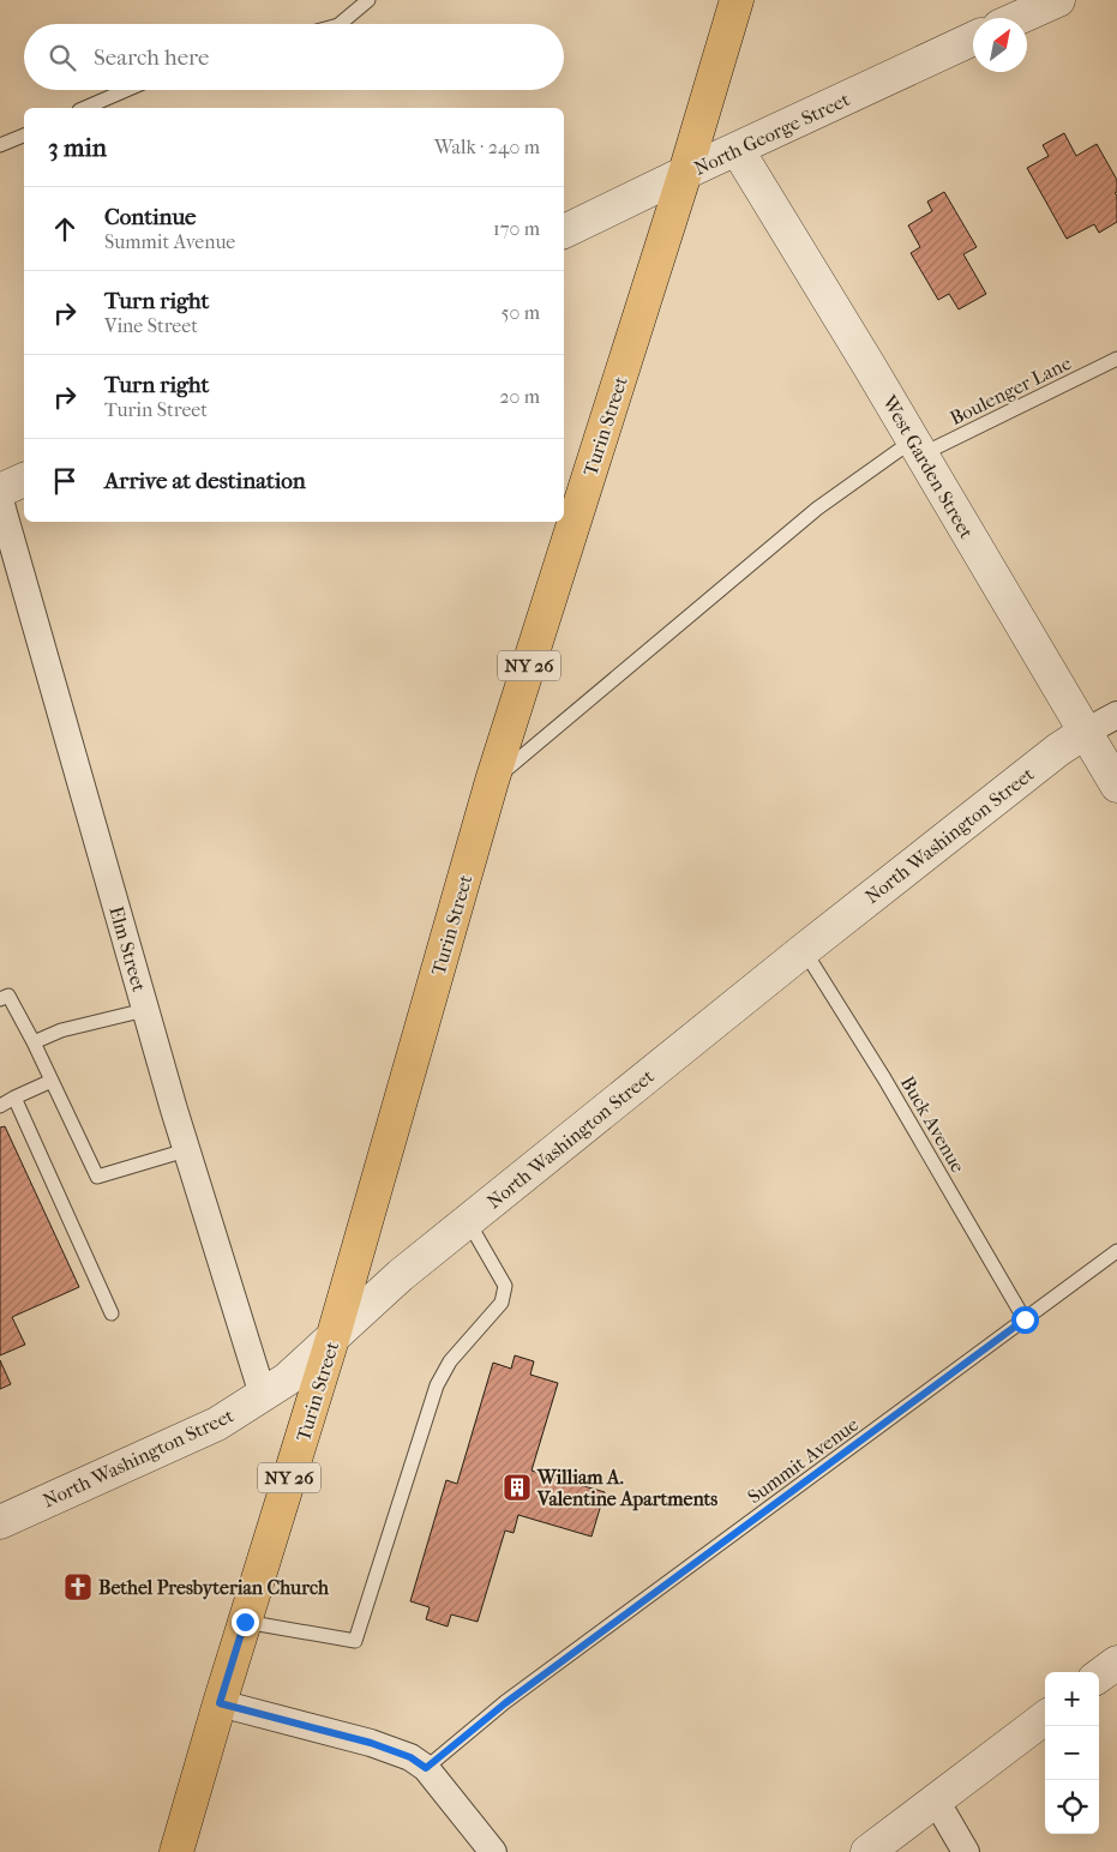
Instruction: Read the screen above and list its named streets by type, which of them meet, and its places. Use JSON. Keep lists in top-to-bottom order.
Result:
{
  "streets": {
    "main road": ["Turin Street", "NY 26"],
    "street": [
      "North George Street",
      "West Garden Street",
      "North Washington Street",
      "Elm Street"
    ],
    "lane": ["Boulenger Lane", "Buck Avenue", "Summit Avenue"]
  },
  "crossings": [
    ["North George Street", "Turin Street"],
    ["North George Street", "West Garden Street"],
    ["Boulenger Lane", "Turin Street"],
    ["Boulenger Lane", "West Garden Street"],
    ["Turin Street", "North Washington Street"],
    ["West Garden Street", "North Washington Street"],
    ["North Washington Street", "Elm Street"],
    ["North Washington Street", "Buck Avenue"],
    ["Buck Avenue", "Summit Avenue"]
  ],
  "places": {
    "building": ["William A. Valentine Apartments"],
    "church": ["Bethel Presbyterian Church"]
  },
  "north": "top right",
  "page": {
    "search": "Search here",
    "heading": ["3 min", "Walk · 240 m"],
    "list": [
      ["Continue", "Summit Avenue", "170 m"],
      ["Turn right", "Vine Street", "50 m"],
      ["Turn right", "Turin Street", "20 m"],
      "Arrive at destination"
    ],
    "map_buttons": ["+", "−"]
  }
}
